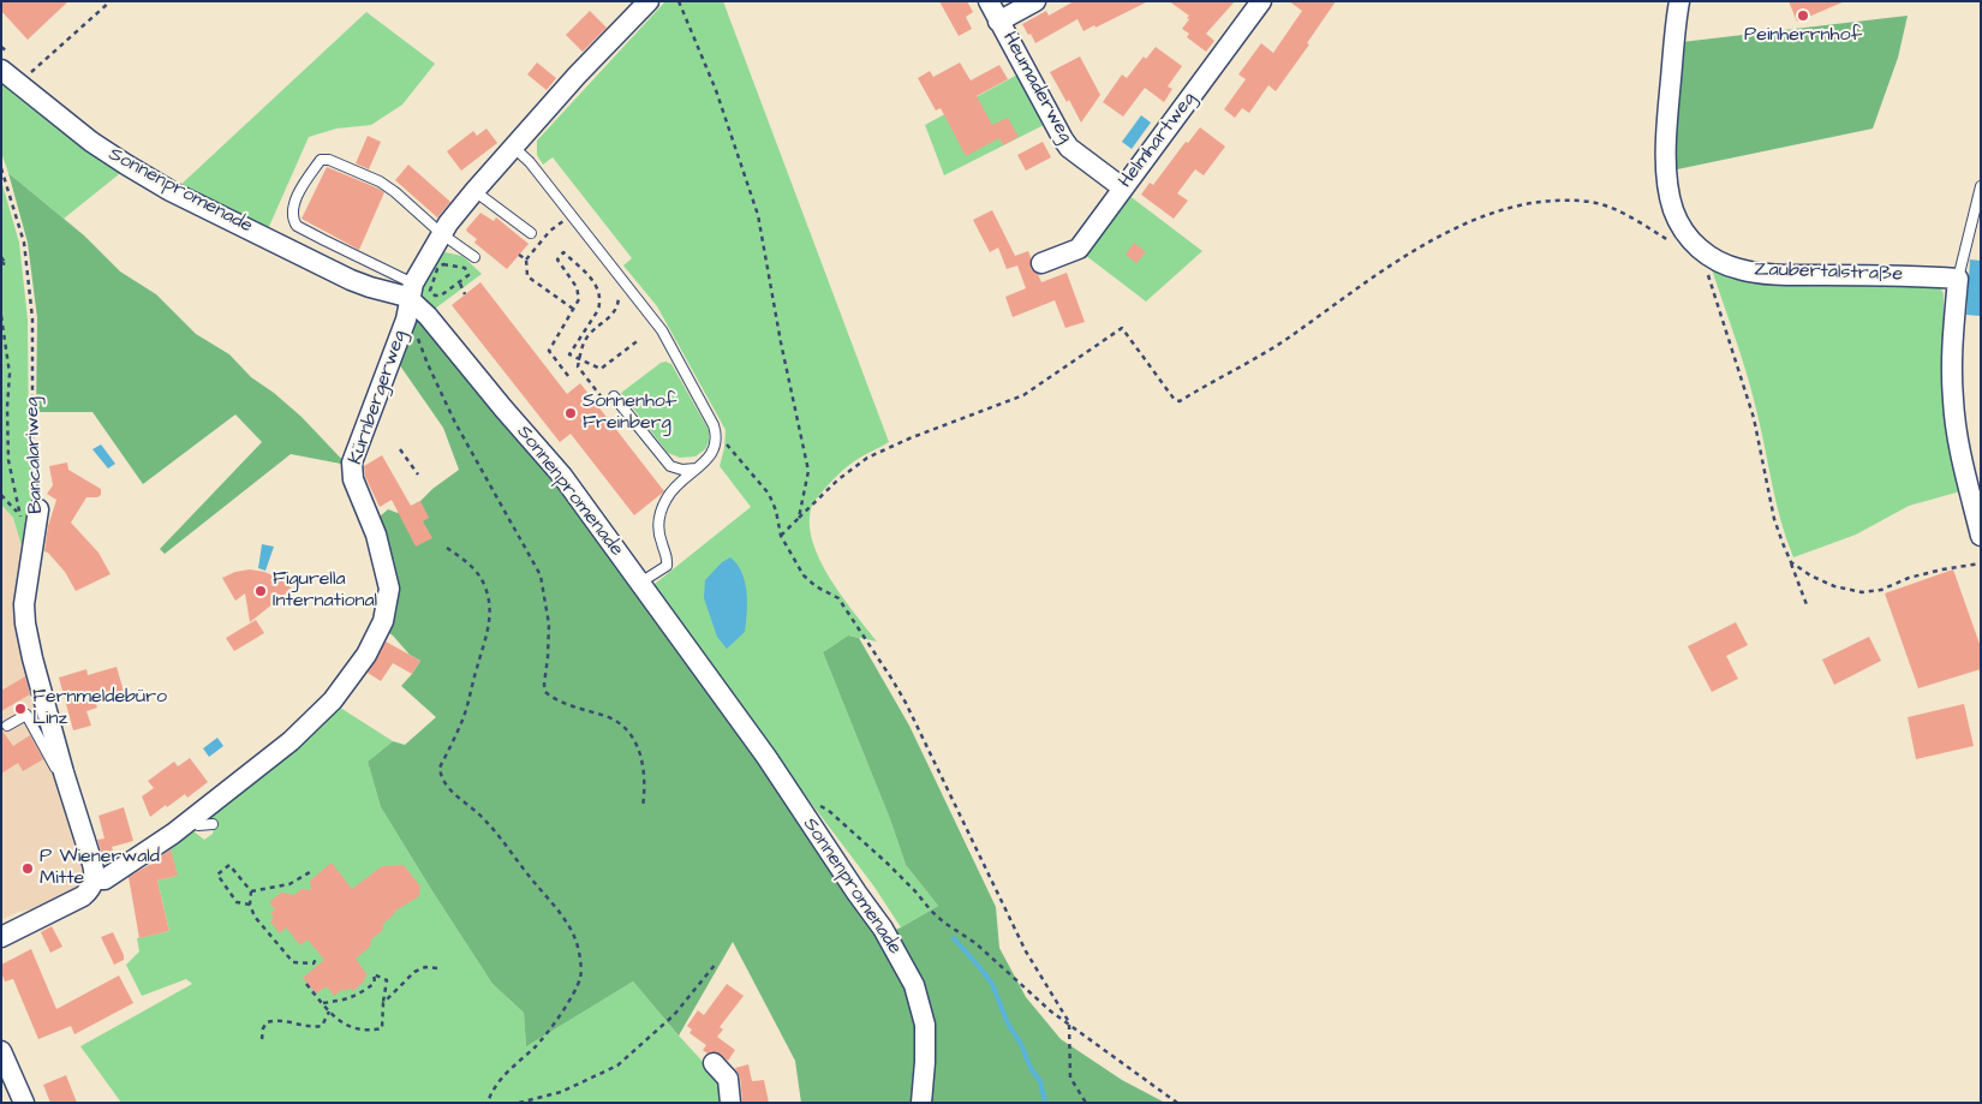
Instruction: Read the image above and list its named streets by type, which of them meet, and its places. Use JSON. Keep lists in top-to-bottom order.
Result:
{
  "streets": {
    "street": [
      "Heumaderweg",
      "Helmhartweg",
      "Sonnenpromenade",
      "Zaubertalstraße",
      "Kürnbergerweg",
      "Bancalariweg"
    ]
  },
  "crossings": [
    ["Heumaderweg", "Helmhartweg"],
    ["Sonnenpromenade", "Kürnbergerweg"],
    ["Kürnbergerweg", "Bancalariweg"]
  ],
  "places": [
    "Peinherrnhof",
    "Sonnenhof Freinberg",
    "Figurella International",
    "Fernmeldebüro Linz",
    "P Wienerwald Mitte"
  ]
}
